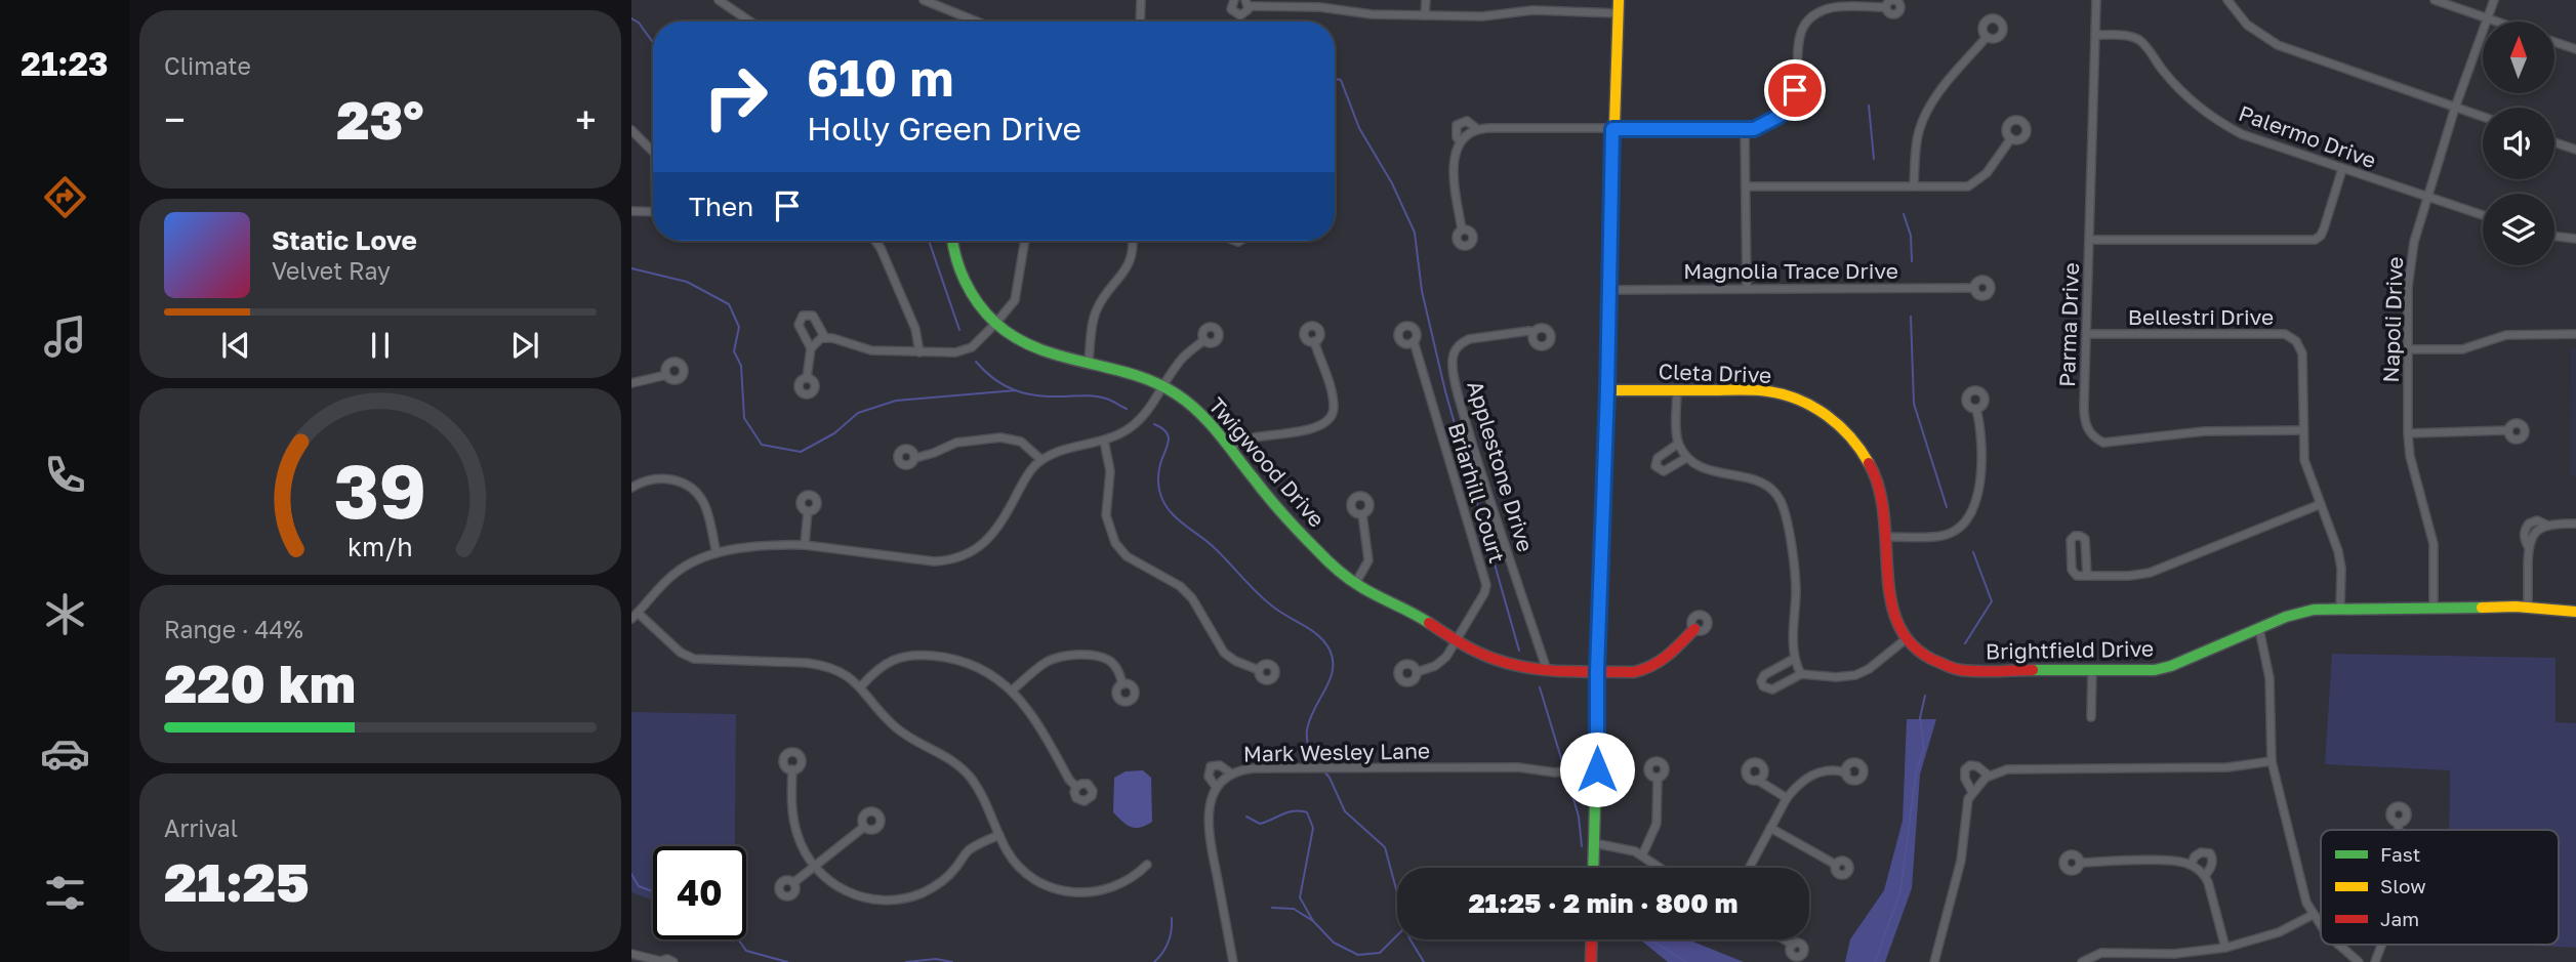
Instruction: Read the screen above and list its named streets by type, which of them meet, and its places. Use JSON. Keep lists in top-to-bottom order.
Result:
{
  "streets": {
    "street": [
      "Palermo Drive",
      "Magnolia Trace Drive",
      "Bellestri Drive",
      "Napoli Drive",
      "Parma Drive",
      "Cleta Drive",
      "Twigwood Drive",
      "Applestone Drive",
      "Briarhill Court",
      "Brightfield Drive",
      "Mark Wesley Lane"
    ]
  },
  "crossings": [
    ["Palermo Drive", "Napoli Drive"],
    ["Palermo Drive", "Parma Drive"],
    ["Bellestri Drive", "Parma Drive"],
    ["Bellestri Drive", "Brightfield Drive"],
    ["Napoli Drive", "Brightfield Drive"],
    ["Cleta Drive", "Brightfield Drive"],
    ["Twigwood Drive", "Applestone Drive"],
    ["Twigwood Drive", "Briarhill Court"]
  ],
  "legend": ["Fast", "Slow", "Jam"],
  "north": "top",
  "page": {
    "tabs": "21:23",
    "tile": [
      "Climate",
      ["Range · 44%", "220 km"],
      ["Arrival", "21:25"]
    ],
    "turn": ["610 m", "Holly Green Drive"],
    "heat": ["−", "23°", "+"],
    "then": "Then",
    "song": ["Static Love", "Velvet Ray"],
    "limit": "40",
    "trip": "21:25 · 2 min · 800 m",
    "gauge": ["39", "km/h"]
  }
}
